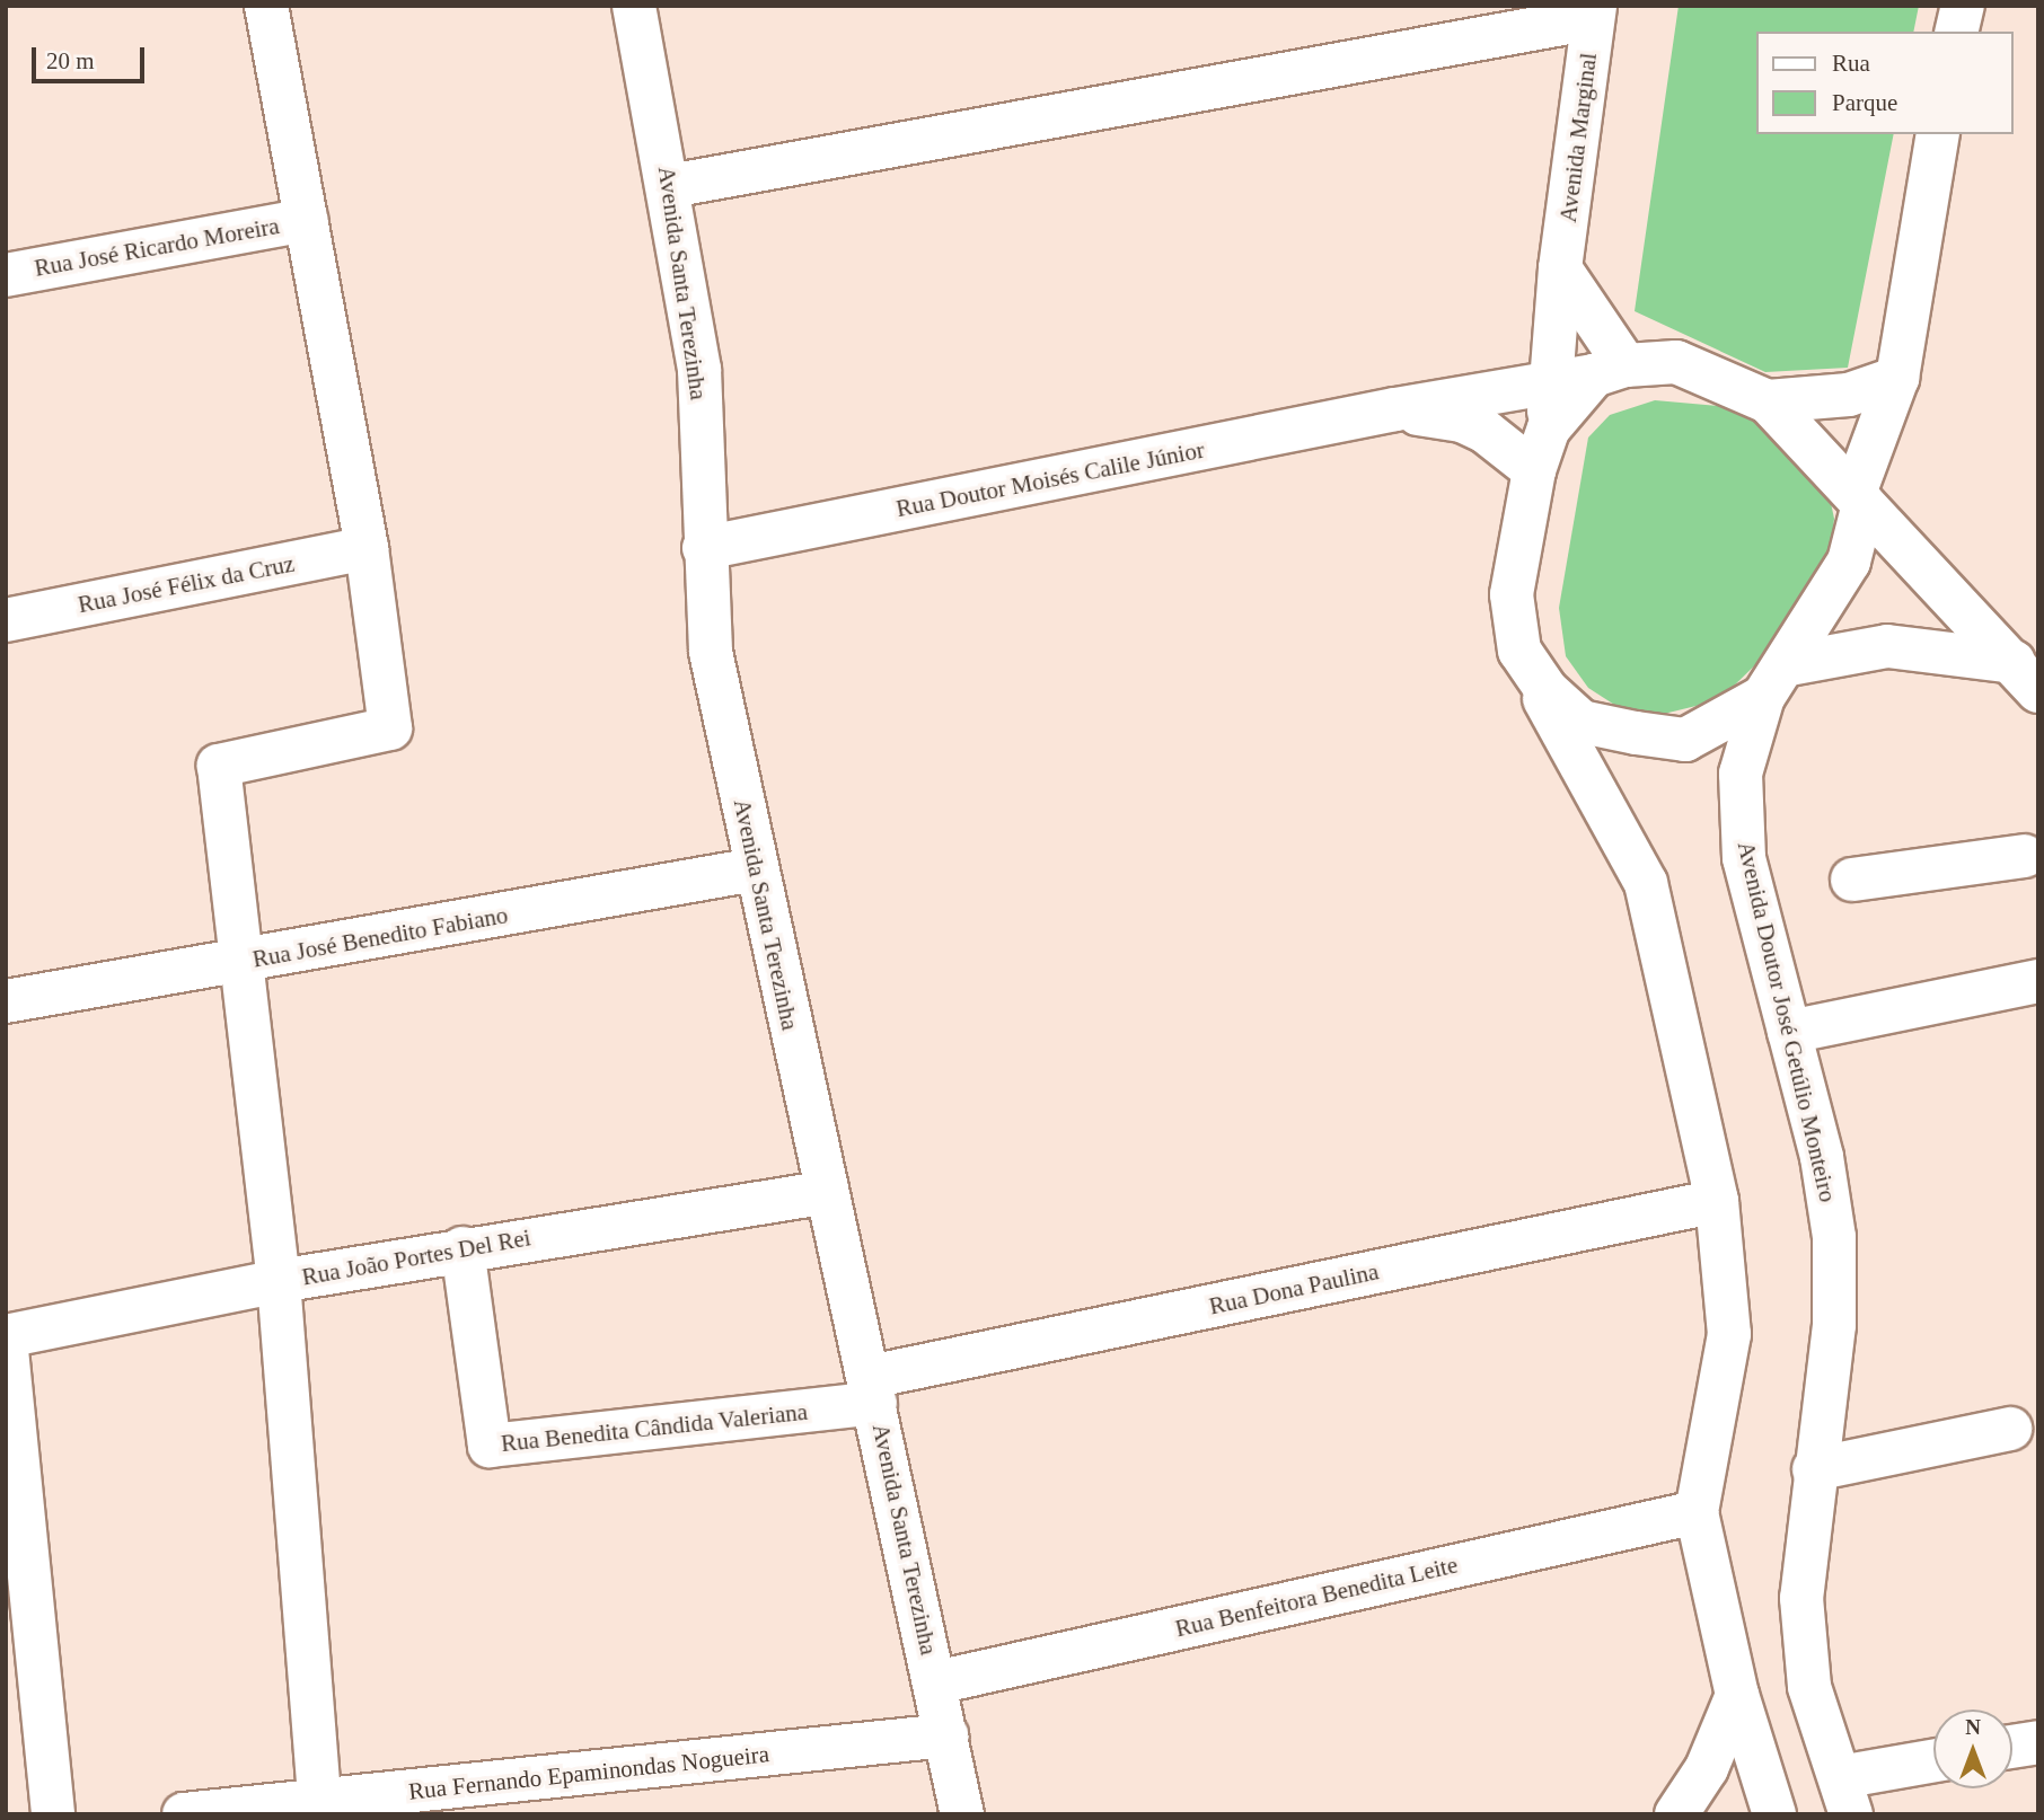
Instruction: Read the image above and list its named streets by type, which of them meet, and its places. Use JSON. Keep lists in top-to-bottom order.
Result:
{
  "streets": {
    "street": [
      "Avenida Marginal",
      "Rua José Ricardo Moreira",
      "Avenida Santa Terezinha",
      "Rua Doutor Moisés Calile Júnior",
      "Rua José Félix da Cruz",
      "Rua José Benedito Fabiano",
      "Avenida Doutor José Getúlio Monteiro",
      "Rua João Portes Del Rei",
      "Rua Dona Paulina",
      "Rua Benedita Cândida Valeriana",
      "Rua Benfeitora Benedita Leite",
      "Rua Fernando Epaminondas Nogueira"
    ]
  },
  "crossings": [
    ["Avenida Marginal", "Rua Doutor Moisés Calile Júnior"],
    ["Avenida Santa Terezinha", "Rua Doutor Moisés Calile Júnior"],
    ["Avenida Santa Terezinha", "Rua José Benedito Fabiano"],
    ["Avenida Santa Terezinha", "Rua João Portes Del Rei"],
    ["Avenida Santa Terezinha", "Rua Dona Paulina"],
    ["Avenida Santa Terezinha", "Rua Benedita Cândida Valeriana"],
    ["Avenida Santa Terezinha", "Rua Benfeitora Benedita Leite"],
    ["Avenida Santa Terezinha", "Rua Fernando Epaminondas Nogueira"],
    ["Rua João Portes Del Rei", "Rua Benedita Cândida Valeriana"],
    ["Rua Dona Paulina", "Rua Benedita Cândida Valeriana"]
  ],
  "legend": ["Rua", "Parque"],
  "scale_bar": "20 m",
  "north": "top"
}
